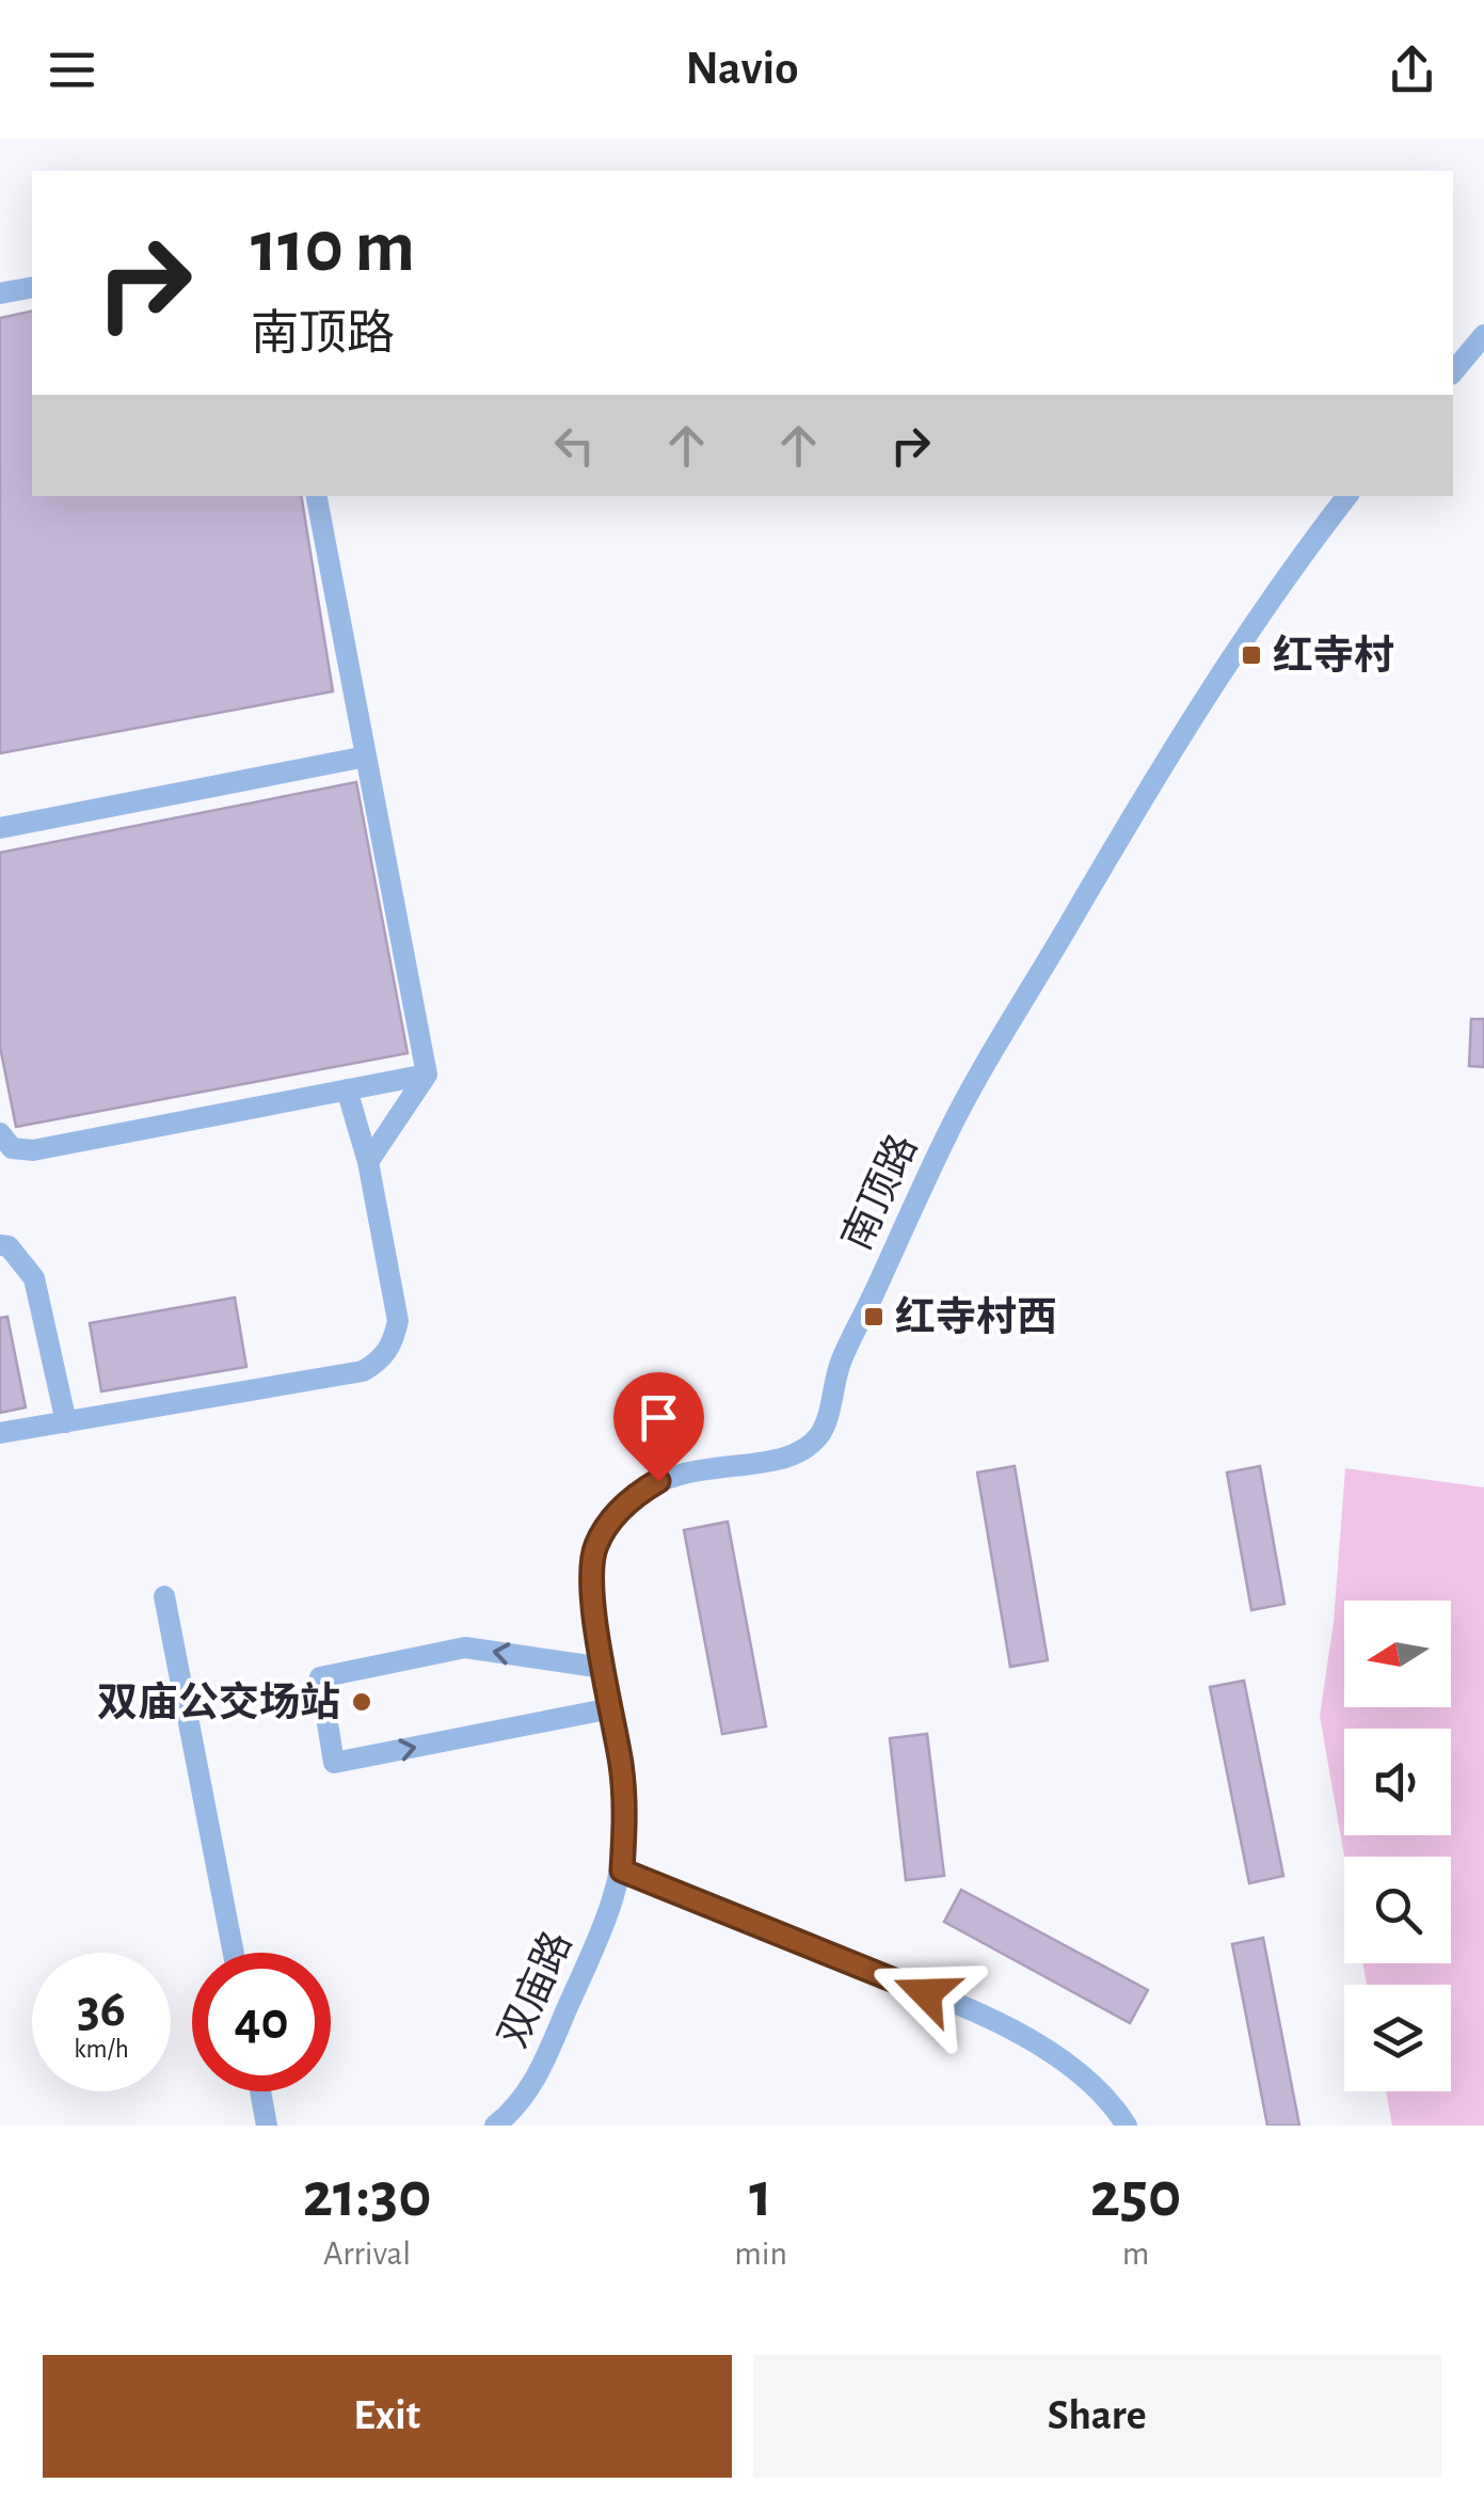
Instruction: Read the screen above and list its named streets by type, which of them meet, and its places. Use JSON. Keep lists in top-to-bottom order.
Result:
{
  "streets": {
    "street": ["南顶路", "双庙路"]
  },
  "crossings": [
    ["南顶路", "双庙路"]
  ],
  "places": {
    "transit": ["红寺村", "红寺村西"],
    "other": ["双庙公交场站"]
  },
  "north": "left",
  "page": {
    "header": "Navio",
    "turn": ["110 m", "南顶路"],
    "speed": "36 km/h",
    "limit": "40",
    "eta": [
      "21:30",
      "Arrival",
      "1",
      "min",
      "250",
      "m"
    ],
    "buttons": ["Exit", "Share"]
  }
}
